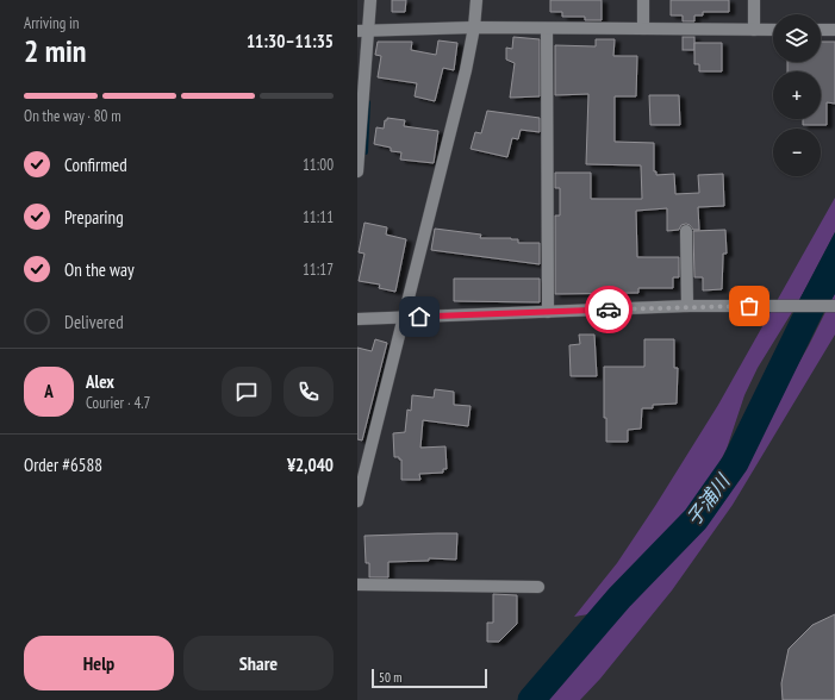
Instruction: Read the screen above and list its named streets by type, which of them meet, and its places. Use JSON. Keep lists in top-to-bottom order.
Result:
{
  "water": ["子浦川"],
  "scale_bar": "50 m",
  "page": {
    "heading": ["2 min", "Arriving in", "11:30–11:35"],
    "panel": [
      "Alex",
      "Courier · 4.7",
      "Order #6588",
      "¥2,040"
    ],
    "map_buttons": ["+", "−"],
    "bar": "On the way · 80 m",
    "list": [
      ["Confirmed", "11:00"],
      ["Preparing", "11:11"],
      ["On the way", "11:17"],
      "Delivered"
    ],
    "round": "A",
    "buttons": ["Help", "Share"],
    "scale": "50 m"
  }
}
